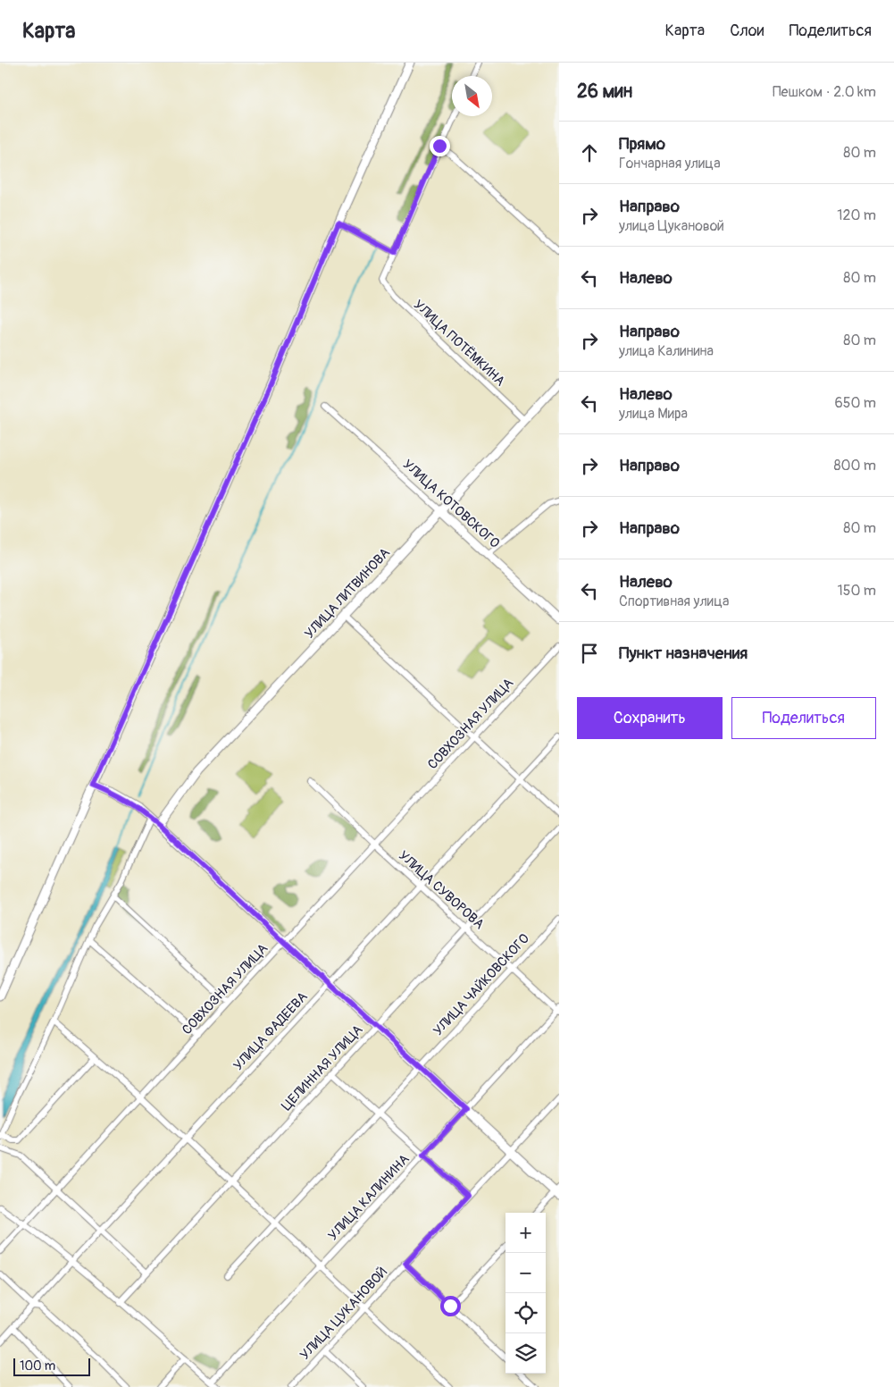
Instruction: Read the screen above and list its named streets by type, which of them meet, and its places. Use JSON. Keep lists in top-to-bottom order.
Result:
{
  "streets": {
    "main road": ["УЛИЦА КОТОВСКОГО", "УЛИЦА ЛИТВИНОВА"],
    "street": [
      "УЛИЦА ПОТЁМКИНА",
      "СОВХОЗНАЯ УЛИЦА",
      "УЛИЦА СУВОРОВА",
      "УЛИЦА ЧАЙКОВСКОГО",
      "УЛИЦА ФАДЕЕВА",
      "ЦЕЛИННАЯ УЛИЦА",
      "УЛИЦА КАЛИНИНА",
      "УЛИЦА ЦУКАНОВОЙ"
    ]
  },
  "crossings": [
    ["УЛИЦА ПОТЁМКИНА", "УЛИЦА ЛИТВИНОВА"],
    ["УЛИЦА КОТОВСКОГО", "УЛИЦА ЛИТВИНОВА"],
    ["СОВХОЗНАЯ УЛИЦА", "УЛИЦА СУВОРОВА"],
    ["УЛИЦА СУВОРОВА", "УЛИЦА ЧАЙКОВСКОГО"],
    ["УЛИЦА СУВОРОВА", "УЛИЦА ФАДЕЕВА"],
    ["УЛИЦА СУВОРОВА", "ЦЕЛИННАЯ УЛИЦА"],
    ["УЛИЦА СУВОРОВА", "УЛИЦА КАЛИНИНА"]
  ],
  "scale_bar": "100 m",
  "north": "bottom right",
  "page": {
    "header": "Карта",
    "nav": ["Карта", "Слои", "Поделиться"],
    "heading": ["26 мин", "Пешком · 2.0 km"],
    "list": [
      ["Прямо", "Гончарная улица", "80 m"],
      ["Направо", "улица Цукановой", "120 m"],
      ["Налево", "80 m"],
      ["Направо", "улица Калинина", "80 m"],
      ["Налево", "улица Мира", "650 m"],
      ["Направо", "800 m"],
      ["Направо", "80 m"],
      ["Налево", "Спортивная улица", "150 m"],
      "Пункт назначения"
    ],
    "buttons": ["Сохранить", "Поделиться"],
    "map_buttons": ["+", "−"],
    "scale": "100 m"
  }
}
